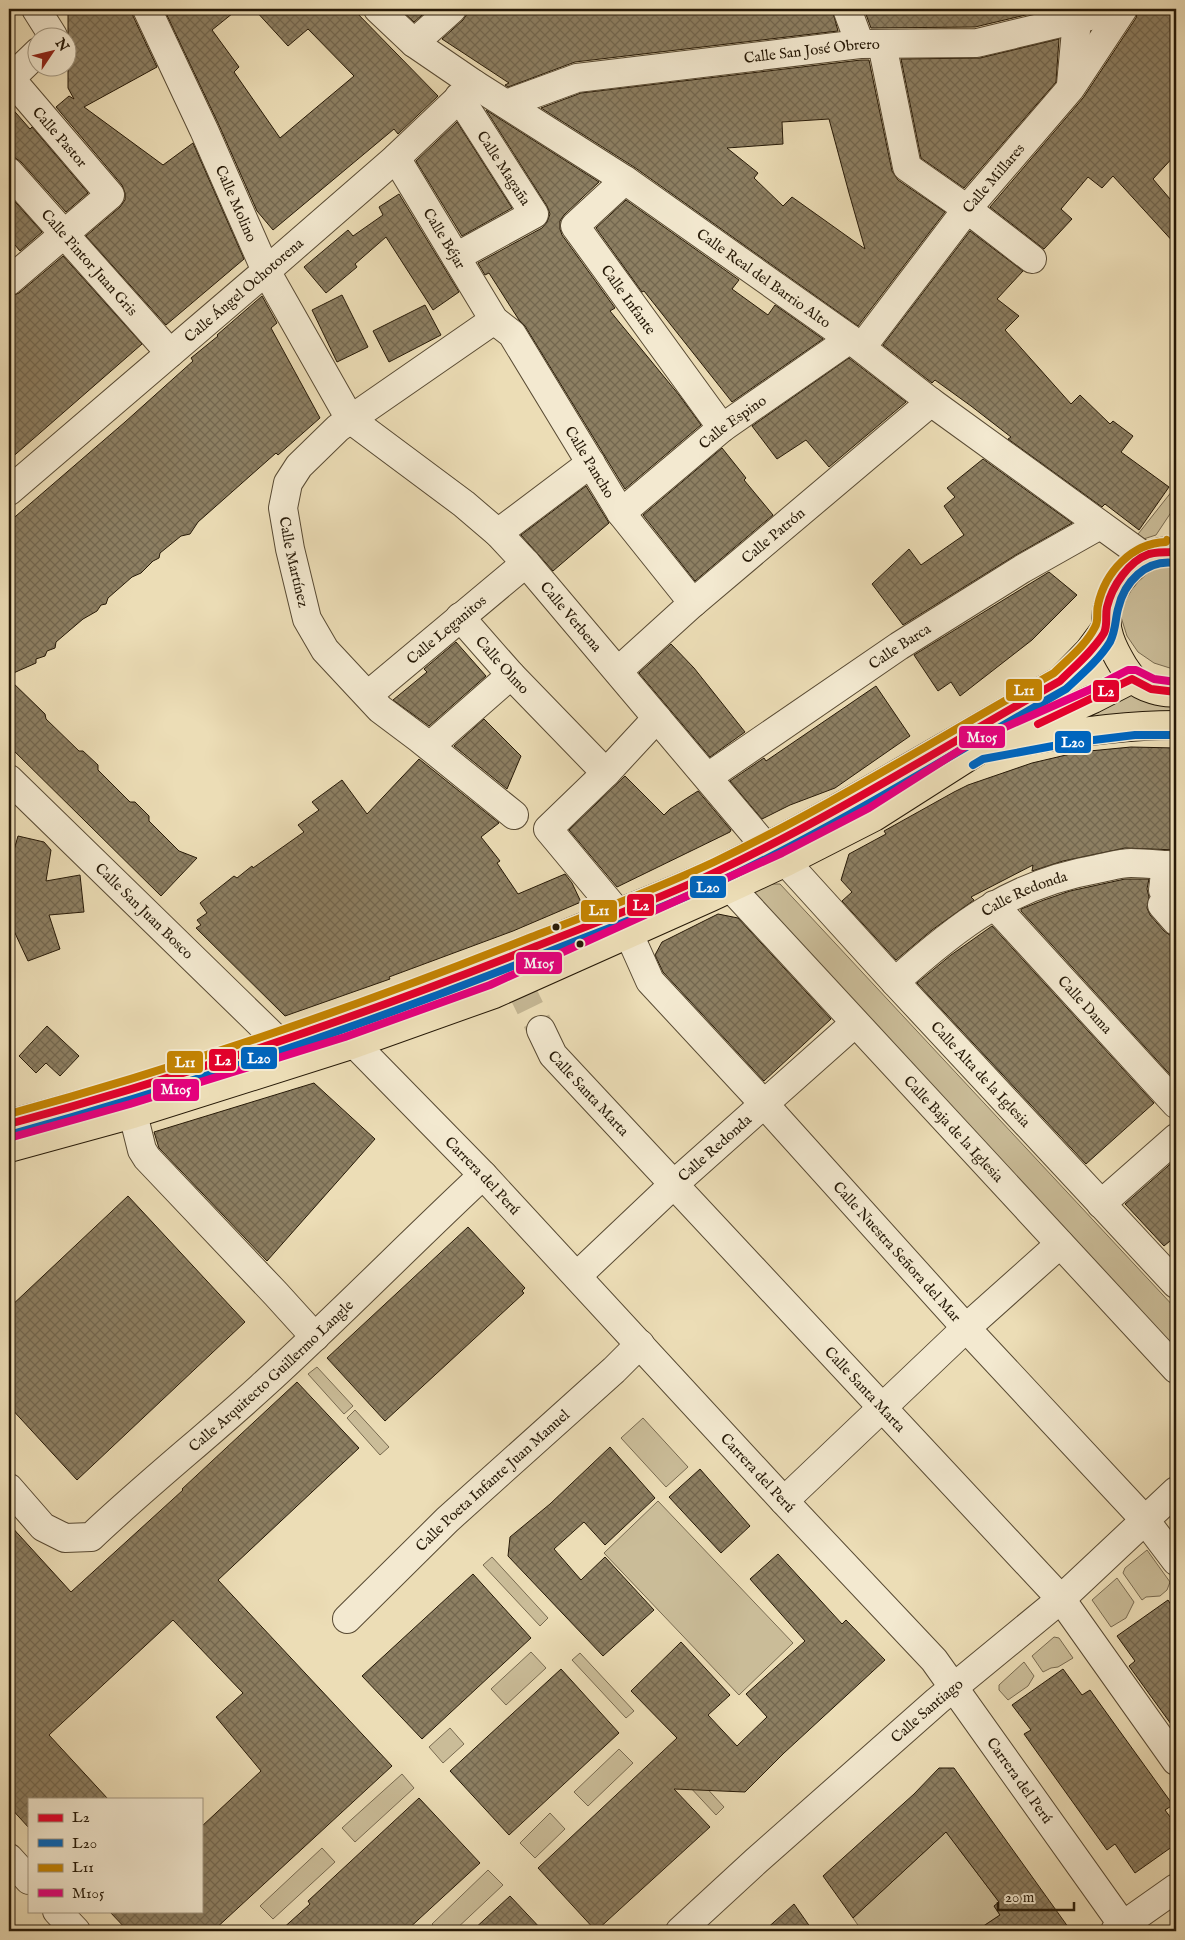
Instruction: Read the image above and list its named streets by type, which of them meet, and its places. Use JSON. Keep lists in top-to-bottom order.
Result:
{
  "streets": {
    "street": [
      "Calle San José Obrero",
      "Calle Pastor",
      "Calle Magaña",
      "Calle Millares",
      "Calle Molino",
      "Calle Béjar",
      "Calle Pintor Juan Gris",
      "Calle Real del Barrio Alto",
      "Calle Ángel Ochotorena",
      "Calle Infante",
      "Calle Espino",
      "Calle Pancho",
      "Calle Patrón",
      "Calle Martínez",
      "Calle Verbena",
      "Calle Leganitos",
      "Calle Barca",
      "Calle Olmo",
      "Calle Redonda",
      "Calle San Juan Bosco",
      "Calle Dama",
      "Calle Alta de la Iglesia",
      "Calle Santa Marta",
      "Calle Baja de la Iglesia",
      "Carrera del Perú",
      "Calle Nuestra Señora del Mar",
      "Calle Arquitecto Guillermo Langle",
      "Calle Poeta Infante Juan Manuel",
      "Calle Santiago"
    ]
  },
  "crossings": [
    ["Calle San José Obrero", "Calle Millares"],
    ["Calle San José Obrero", "Calle Real del Barrio Alto"],
    ["Calle Pastor", "Calle Pintor Juan Gris"],
    ["Calle Magaña", "Calle Béjar"],
    ["Calle Magaña", "Calle Real del Barrio Alto"],
    ["Calle Magaña", "Calle Ángel Ochotorena"],
    ["Calle Millares", "Calle Real del Barrio Alto"],
    ["Calle Millares", "Calle Espino"],
    ["Calle Molino", "Calle Ángel Ochotorena"],
    ["Calle Molino", "Calle Martínez"],
    ["Calle Molino", "Calle Verbena"],
    ["Calle Béjar", "Calle Ángel Ochotorena"],
    ["Calle Béjar", "Calle Pancho"],
    ["Calle Béjar", "Calle Martínez"],
    ["Calle Pintor Juan Gris", "Calle Ángel Ochotorena"],
    ["Calle Real del Barrio Alto", "Calle Ángel Ochotorena"],
    ["Calle Real del Barrio Alto", "Calle Infante"],
    ["Calle Real del Barrio Alto", "Calle Espino"],
    ["Calle Real del Barrio Alto", "Calle Patrón"],
    ["Calle Real del Barrio Alto", "Calle Barca"],
    ["Calle Infante", "Calle Espino"],
    ["Calle Espino", "Calle Pancho"],
    ["Calle Pancho", "Calle Patrón"],
    ["Calle Pancho", "Calle Martínez"],
    ["Calle Patrón", "Calle Verbena"],
    ["Calle Martínez", "Calle Verbena"],
    ["Calle Martínez", "Calle Leganitos"],
    ["Calle Verbena", "Calle Leganitos"],
    ["Calle Verbena", "Calle Barca"],
    ["Calle Verbena", "Calle Alta de la Iglesia"],
    ["Calle Leganitos", "Calle Olmo"],
    ["Calle Olmo", "Calle Nuestra Señora del Mar"],
    ["Calle Redonda", "Calle Dama"],
    ["Calle Redonda", "Calle Alta de la Iglesia"],
    ["Calle Redonda", "Calle Santa Marta"],
    ["Calle Redonda", "Calle Baja de la Iglesia"],
    ["Calle Redonda", "Carrera del Perú"],
    ["Calle Redonda", "Calle Nuestra Señora del Mar"],
    ["Calle Santa Marta", "Calle Santiago"],
    ["Carrera del Perú", "Calle Arquitecto Guillermo Langle"],
    ["Carrera del Perú", "Calle Poeta Infante Juan Manuel"],
    ["Carrera del Perú", "Calle Santiago"],
    ["Calle Nuestra Señora del Mar", "Calle Santiago"]
  ],
  "lines": [
    "transit line L11",
    "transit line L2",
    "transit line L20",
    "transit line M105"
  ],
  "legend": [
    "L2",
    "L20",
    "L11",
    "M105"
  ],
  "scale_bar": "20 m",
  "north": "top right"
}
